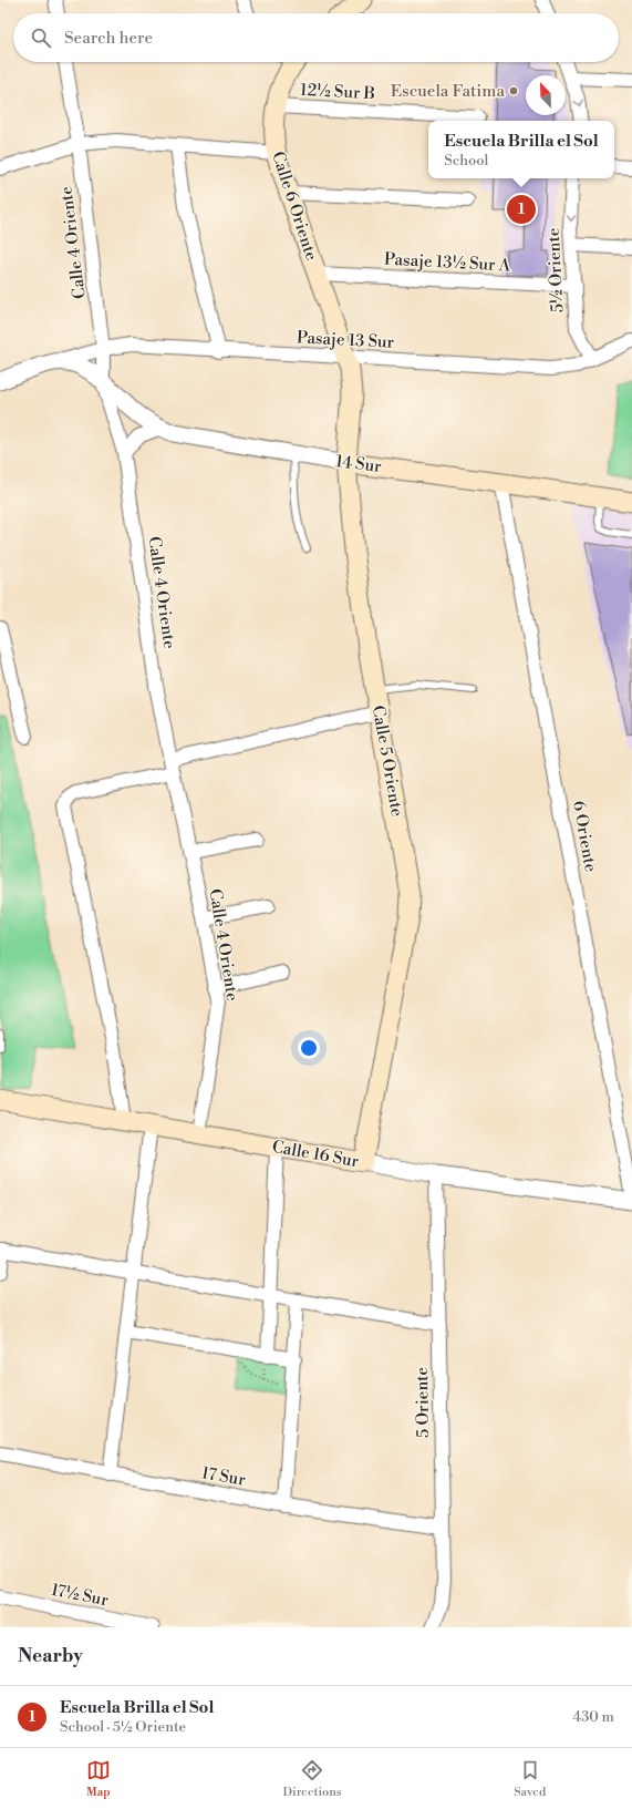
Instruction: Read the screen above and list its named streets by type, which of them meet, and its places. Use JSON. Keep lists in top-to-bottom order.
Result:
{
  "streets": {
    "main road": [
      "Calle 6 Oriente",
      "14 Sur",
      "Calle 5 Oriente",
      "Calle 16 Sur"
    ],
    "street": [
      "12½ Sur B",
      "Calle 4 Oriente",
      "Pasaje 13½ Sur A",
      "5½ Oriente",
      "Pasaje 13 Sur",
      "6 Oriente",
      "5 Oriente",
      "17 Sur",
      "17½ Sur"
    ]
  },
  "crossings": [
    ["12½ Sur B", "Calle 6 Oriente"],
    ["Calle 6 Oriente", "Pasaje 13½ Sur A"],
    ["Calle 6 Oriente", "Pasaje 13 Sur"],
    ["Calle 6 Oriente", "Calle 5 Oriente"],
    ["Calle 4 Oriente", "Pasaje 13 Sur"],
    ["Calle 4 Oriente", "14 Sur"],
    ["Calle 4 Oriente", "Calle 16 Sur"],
    ["Pasaje 13½ Sur A", "5½ Oriente"],
    ["5½ Oriente", "Pasaje 13 Sur"],
    ["Pasaje 13 Sur", "14 Sur"],
    ["Pasaje 13 Sur", "Calle 5 Oriente"],
    ["14 Sur", "Calle 5 Oriente"],
    ["14 Sur", "6 Oriente"],
    ["Calle 5 Oriente", "Calle 16 Sur"],
    ["Calle 16 Sur", "5 Oriente"],
    ["5 Oriente", "17 Sur"]
  ],
  "one_way": ["5½ Oriente"],
  "places": ["Escuela Fatima"],
  "north": "top left",
  "page": {
    "search": "Search here",
    "popup": ["Escuela Brilla el Sol", "School"],
    "pins": "1",
    "heading": "Nearby",
    "list": [
      {
        "mark": "1",
        "name": "Escuela Brilla el Sol",
        "note": "School · 5½ Oriente",
        "value": "430 m"
      }
    ],
    "nav": ["Map", "Directions", "Saved"]
  }
}
